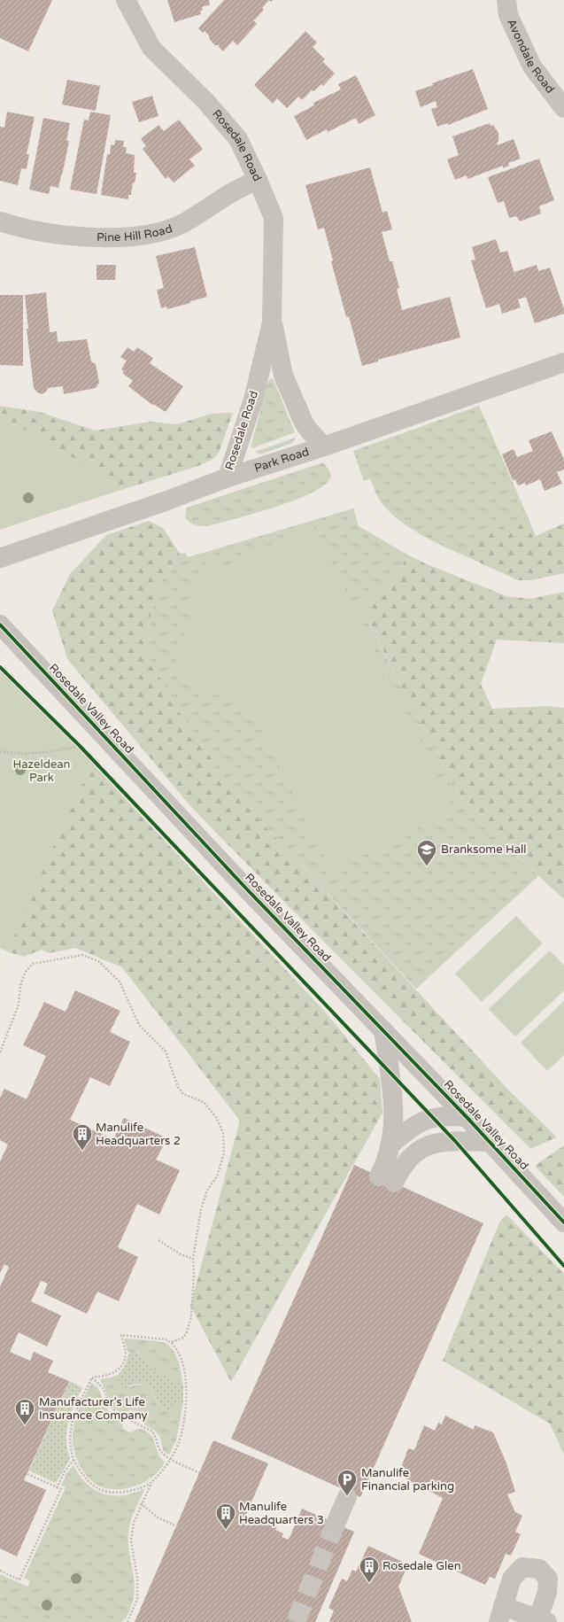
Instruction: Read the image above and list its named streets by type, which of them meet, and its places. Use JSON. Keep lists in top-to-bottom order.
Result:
{
  "streets": {
    "street": [
      "Avondale Road",
      "Rosedale Road",
      "Pine Hill Road",
      "Park Road",
      "Rosedale Valley Road"
    ]
  },
  "crossings": [
    ["Rosedale Road", "Pine Hill Road"],
    ["Rosedale Road", "Park Road"]
  ],
  "parks": ["Hazeldean Park"],
  "places": {
    "school or university": ["Branksome Hall"],
    "building": [
      "Manulife Headquarters 2",
      "Manufacturer's Life Insurance Company",
      "Manulife Headquarters 3",
      "Rosedale Glen"
    ],
    "parking": ["Manulife Financial parking"]
  }
}
